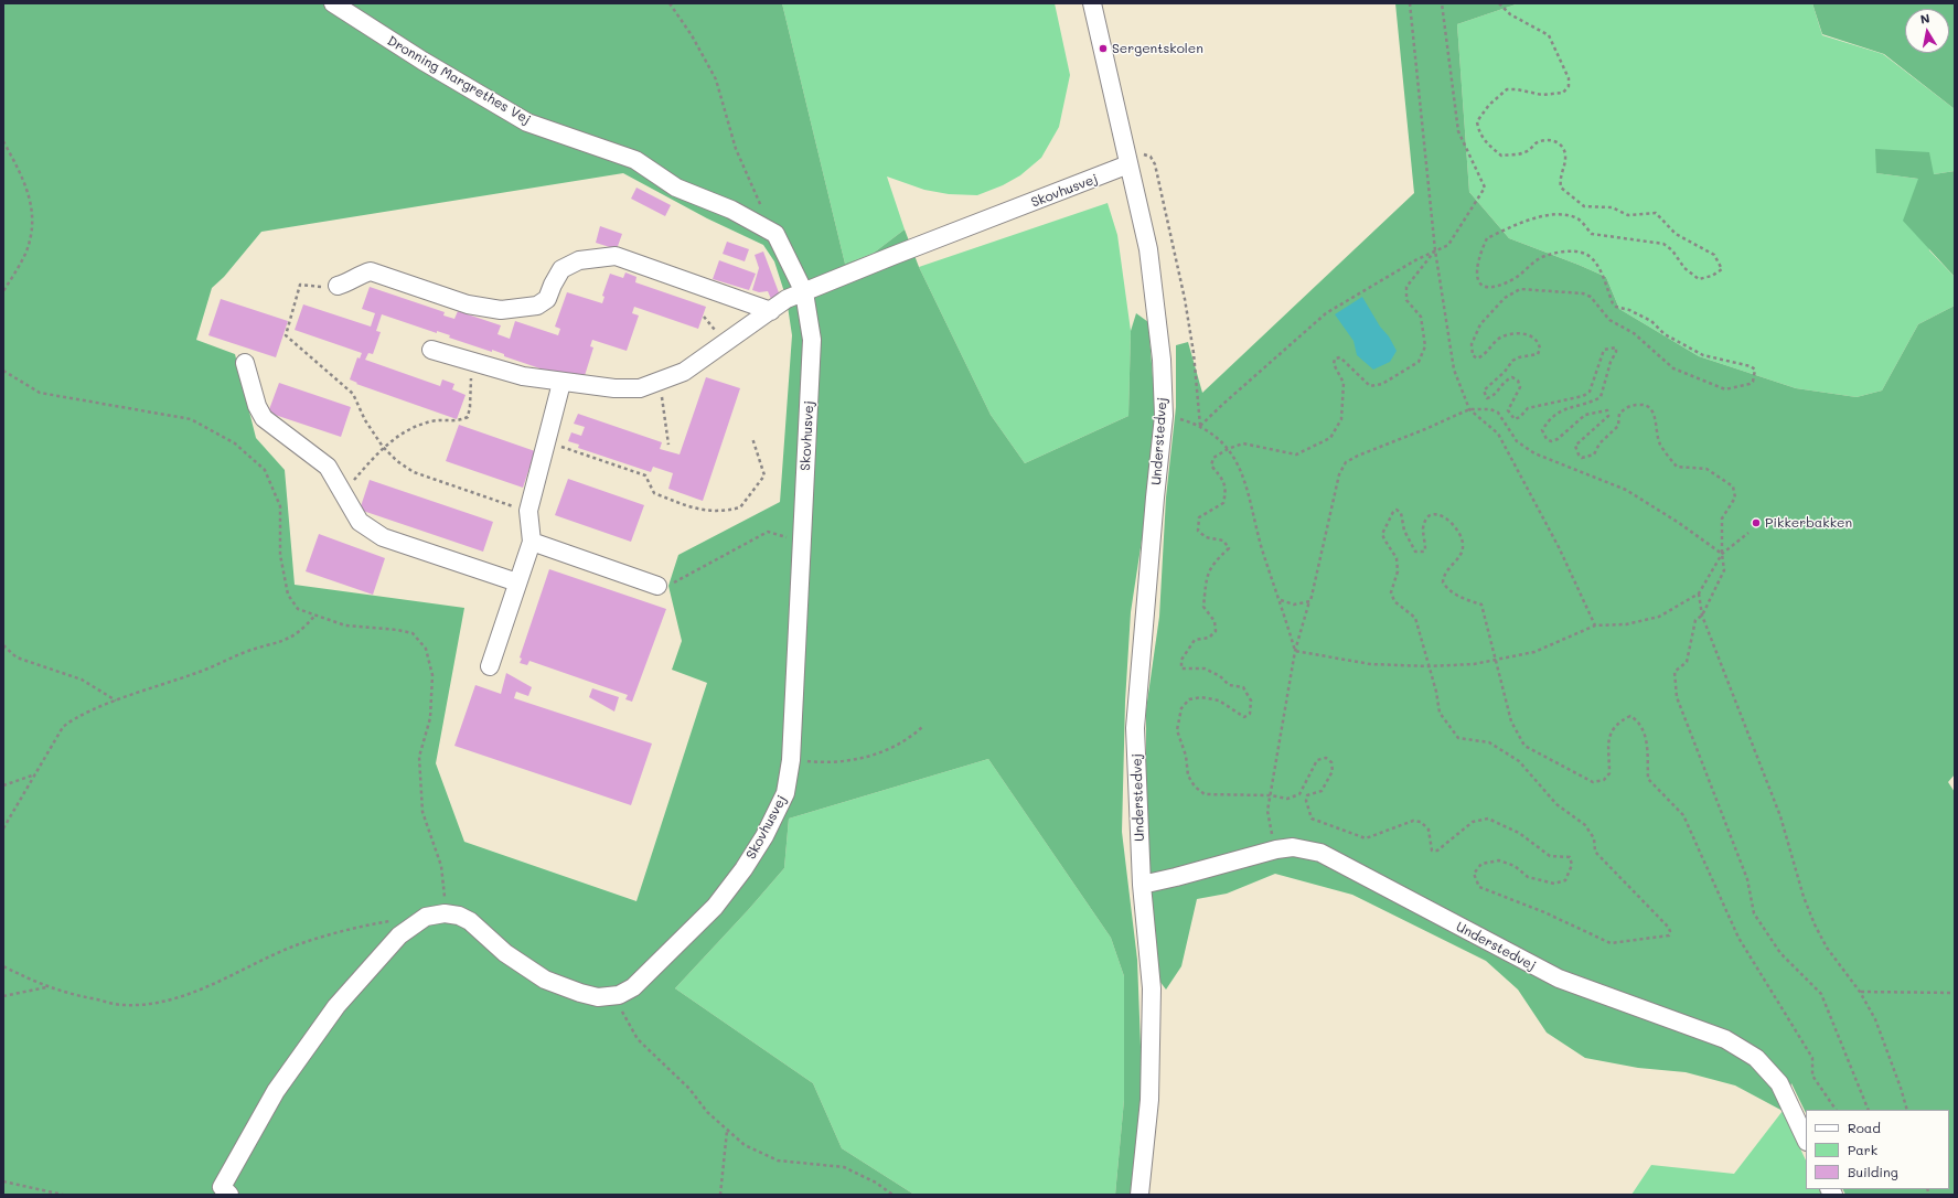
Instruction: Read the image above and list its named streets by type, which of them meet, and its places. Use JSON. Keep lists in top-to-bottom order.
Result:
{
  "streets": {
    "street": ["Dronning Margrethes Vej", "Skovhusvej", "Understedvej"]
  },
  "crossings": [
    ["Dronning Margrethes Vej", "Skovhusvej"],
    ["Skovhusvej", "Understedvej"]
  ],
  "places": ["Sergentskolen", "Pikkerbakken"],
  "legend": ["Road", "Park", "Building"],
  "north": "top"
}
